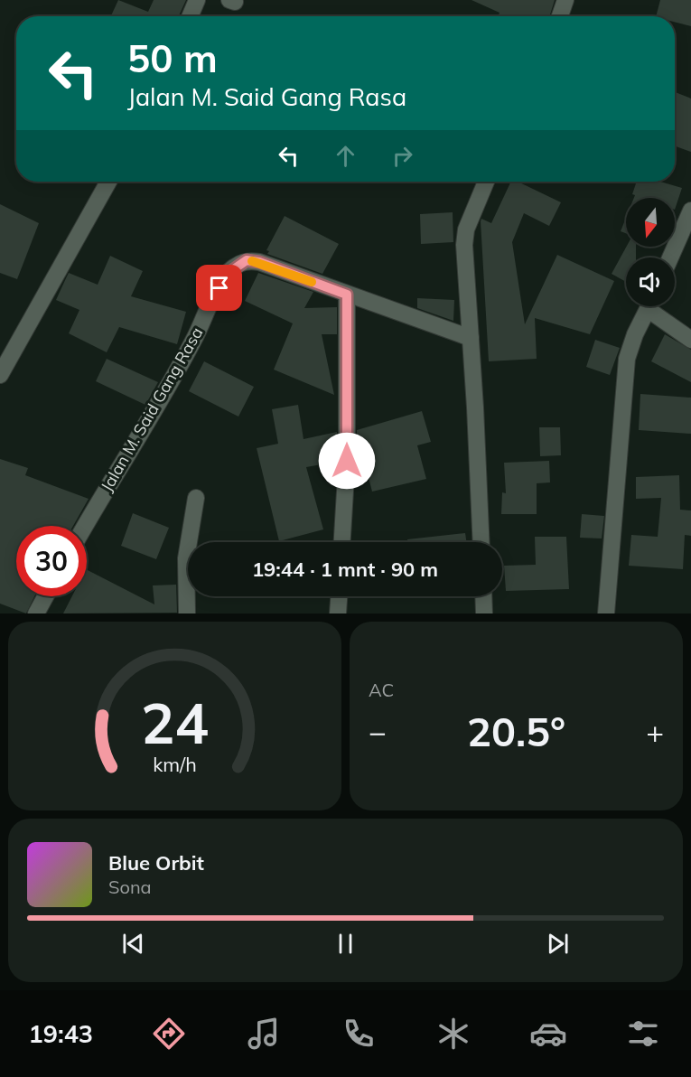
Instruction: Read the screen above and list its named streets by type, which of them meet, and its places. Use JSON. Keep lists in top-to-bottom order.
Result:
{
  "streets": {
    "street": ["Jalan M. Said Gang Rasa"]
  },
  "north": "bottom",
  "page": {
    "turn": ["50 m", "Jalan M. Said Gang Rasa"],
    "limit": "30",
    "trip": "19:44 · 1 mnt · 90 m",
    "tile": "AC",
    "heat": ["−", "20.5°", "+"],
    "song": ["Blue Orbit", "Sona"],
    "tabs": "19:43",
    "gauge": ["24", "km/h"]
  }
}
